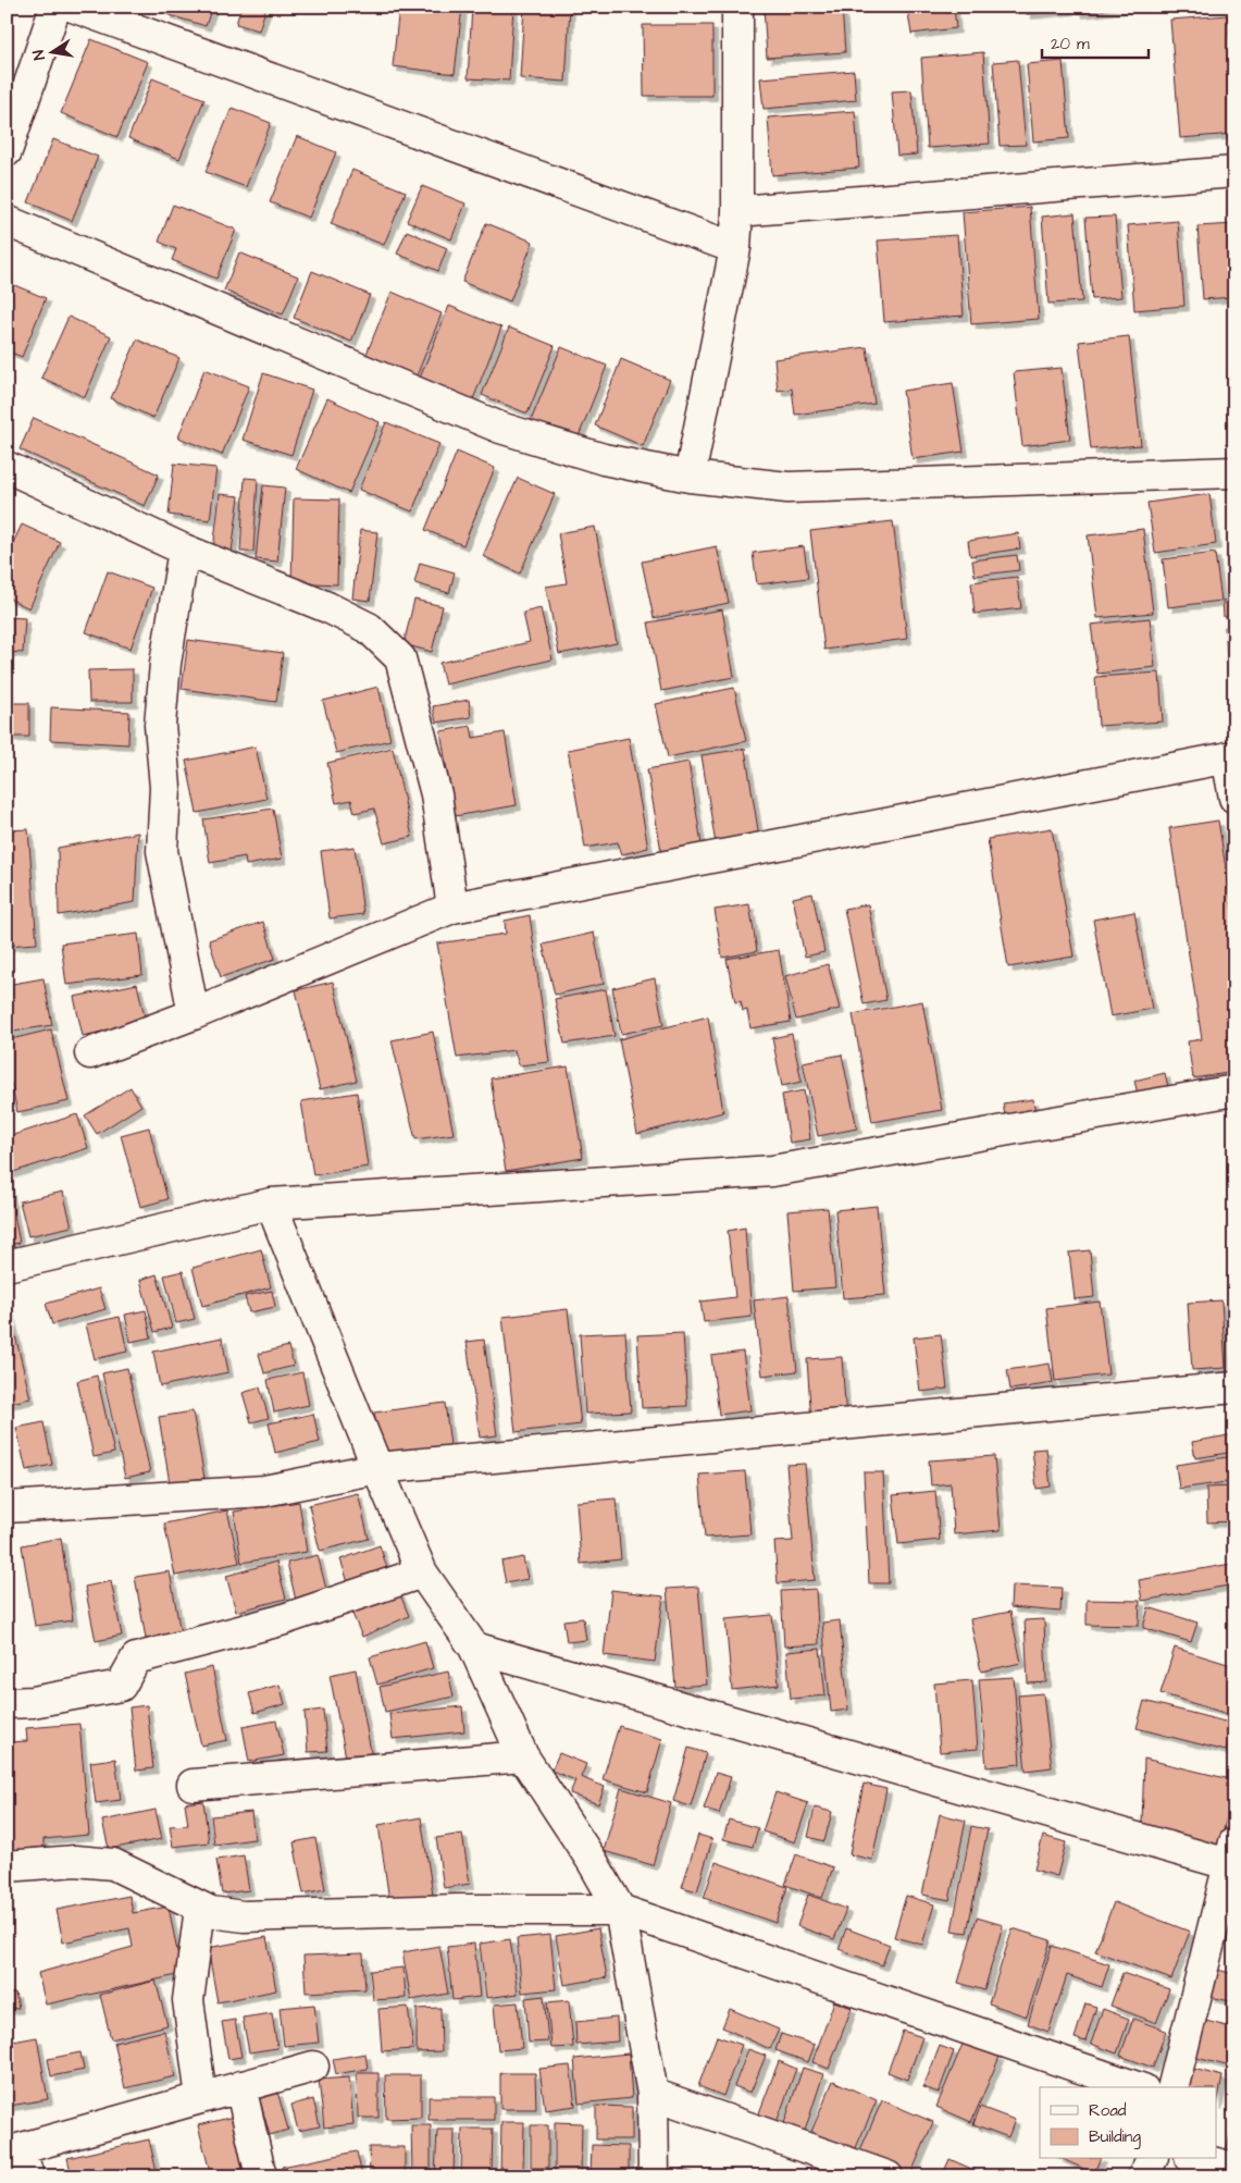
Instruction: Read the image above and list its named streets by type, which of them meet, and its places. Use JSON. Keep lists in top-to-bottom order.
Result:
{
  "legend": ["Road", "Building"],
  "scale_bar": "20 m",
  "north": "left"
}
